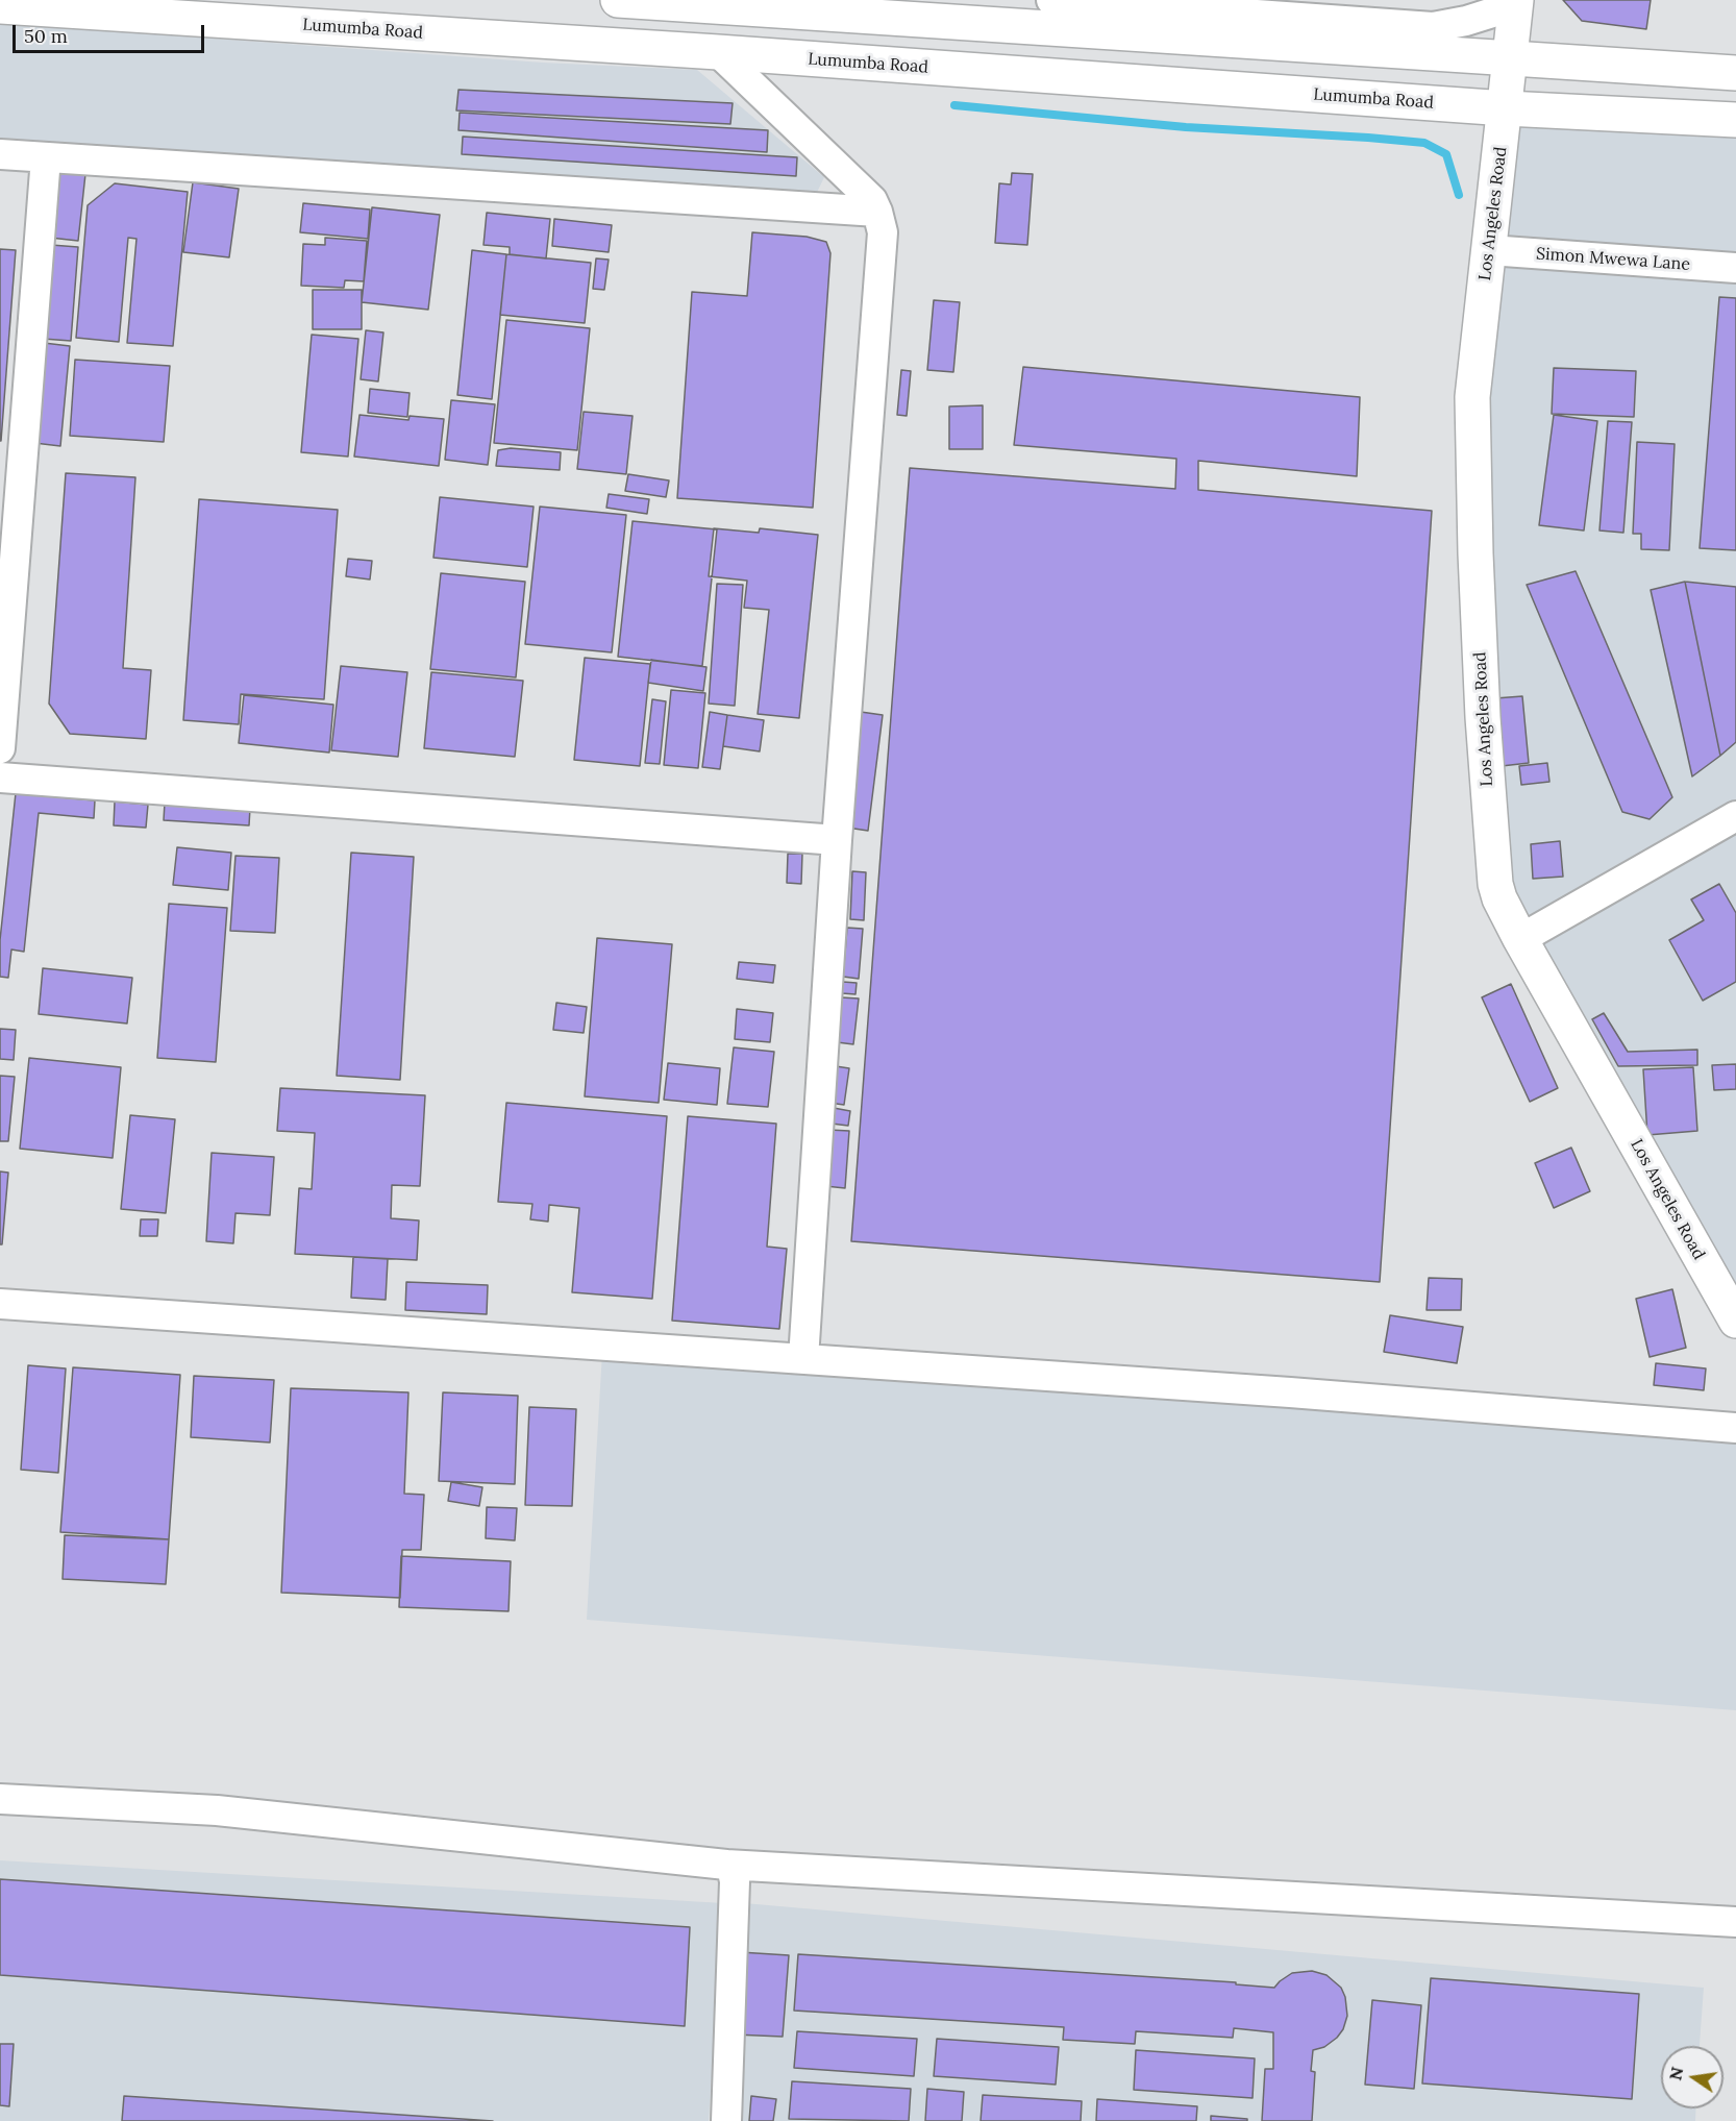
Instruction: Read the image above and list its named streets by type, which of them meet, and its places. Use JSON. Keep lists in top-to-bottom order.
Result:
{
  "streets": {
    "main road": ["Lumumba Road", "Los Angeles Road"],
    "street": ["Simon Mwewa Lane"]
  },
  "crossings": [
    ["Lumumba Road", "Los Angeles Road"],
    ["Los Angeles Road", "Simon Mwewa Lane"]
  ],
  "scale_bar": "50 m",
  "north": "left"
}
